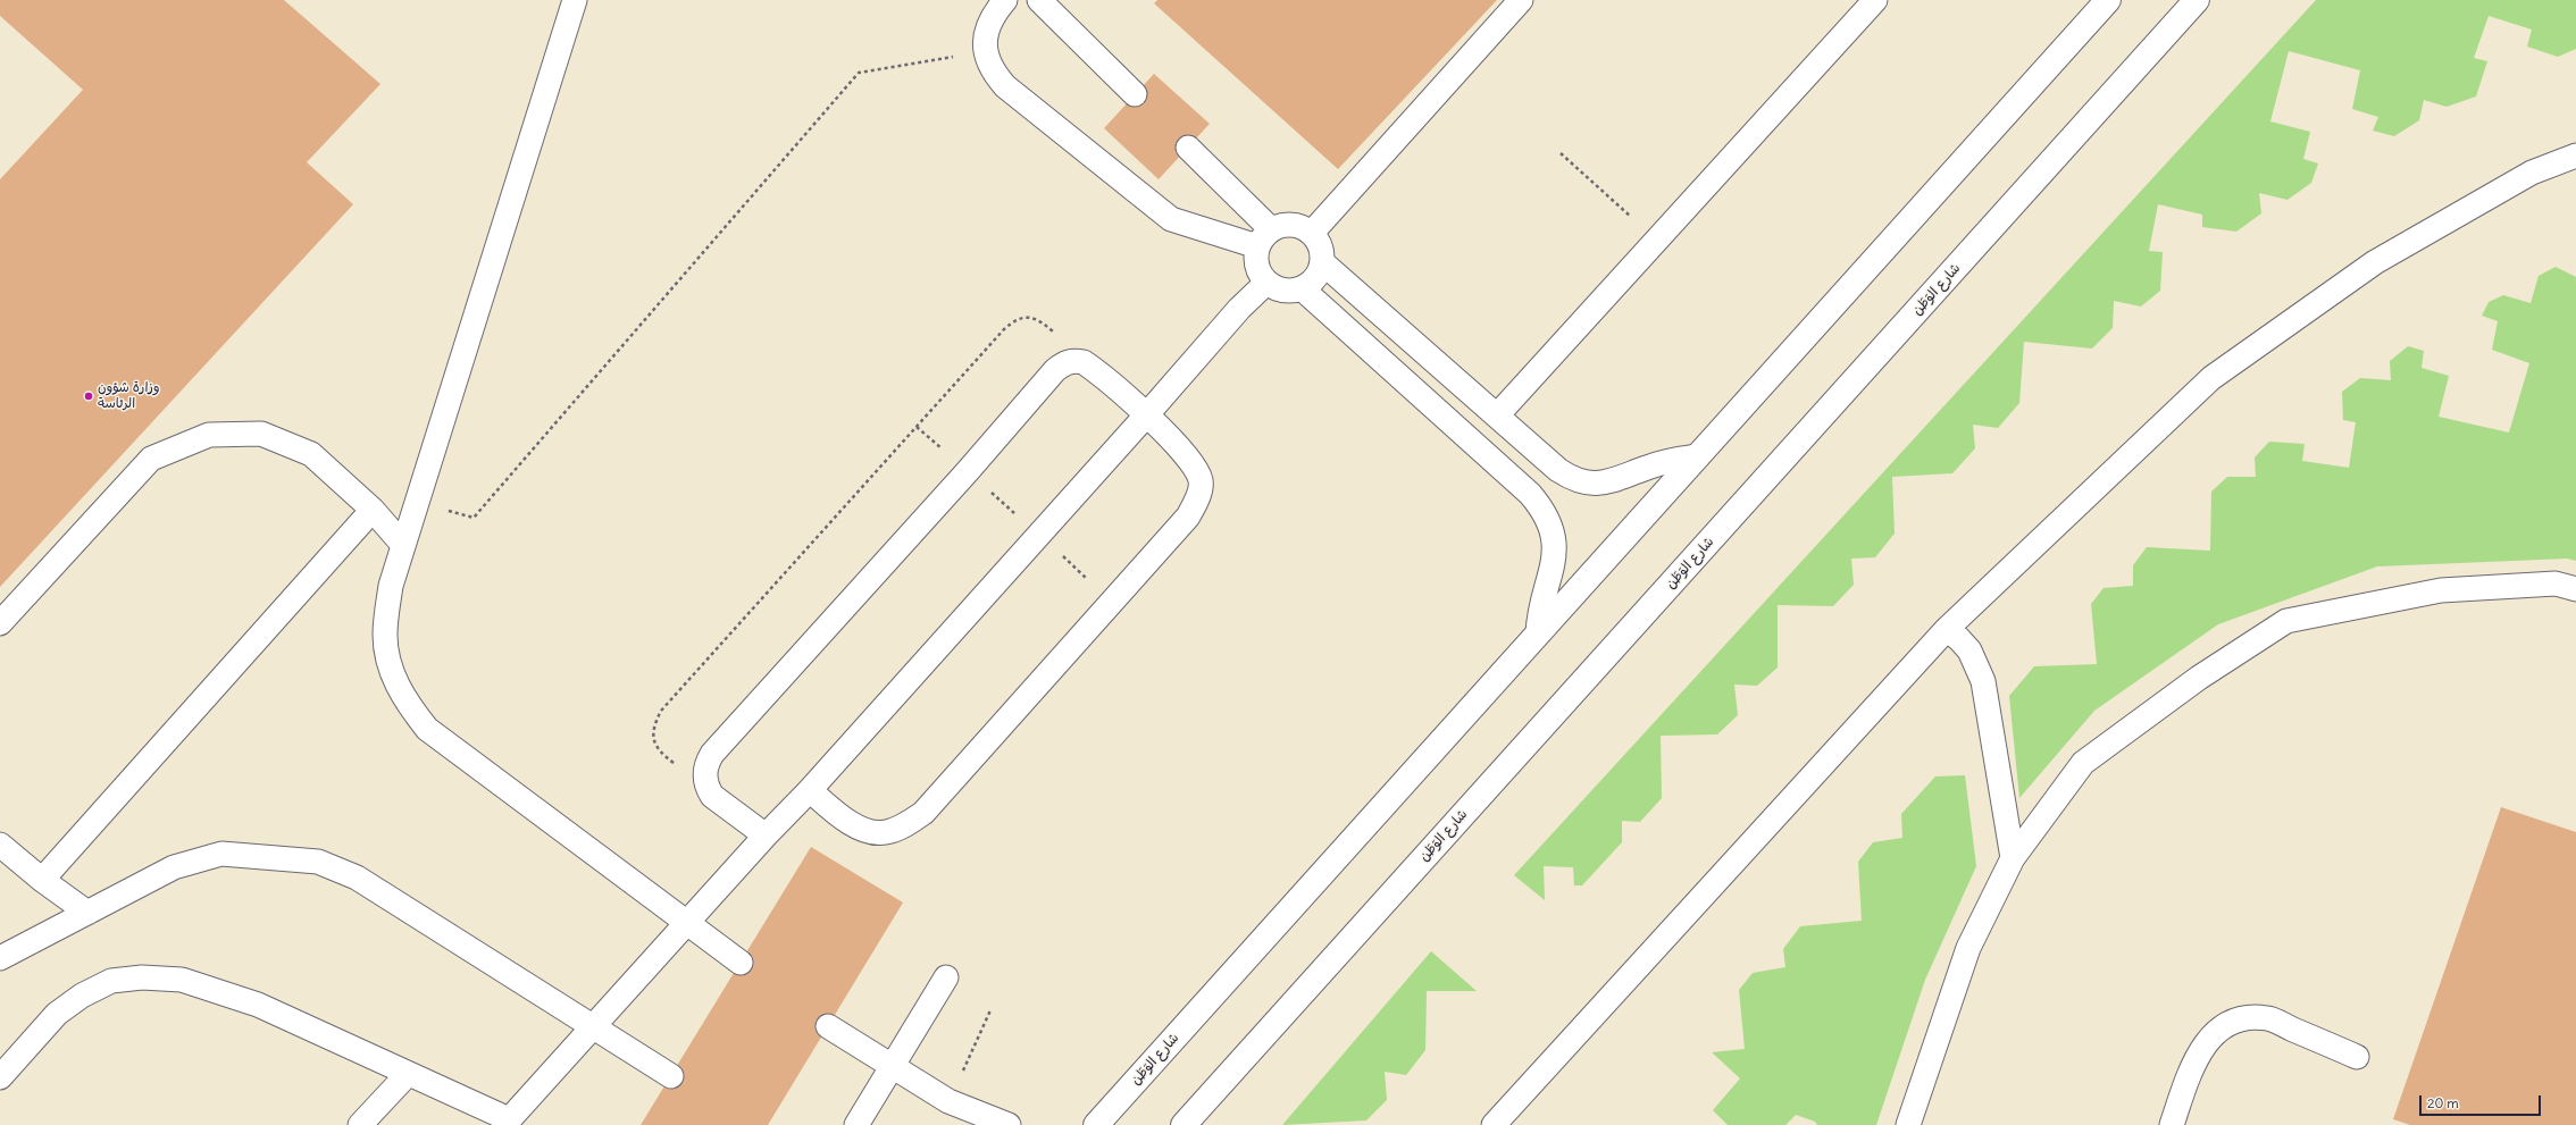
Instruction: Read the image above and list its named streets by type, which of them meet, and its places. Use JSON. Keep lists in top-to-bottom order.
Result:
{
  "streets": {
    "street": ["شارع الوَطَن"]
  },
  "places": ["وزارة شؤون الرئاسة"],
  "scale_bar": "20 m"
}
